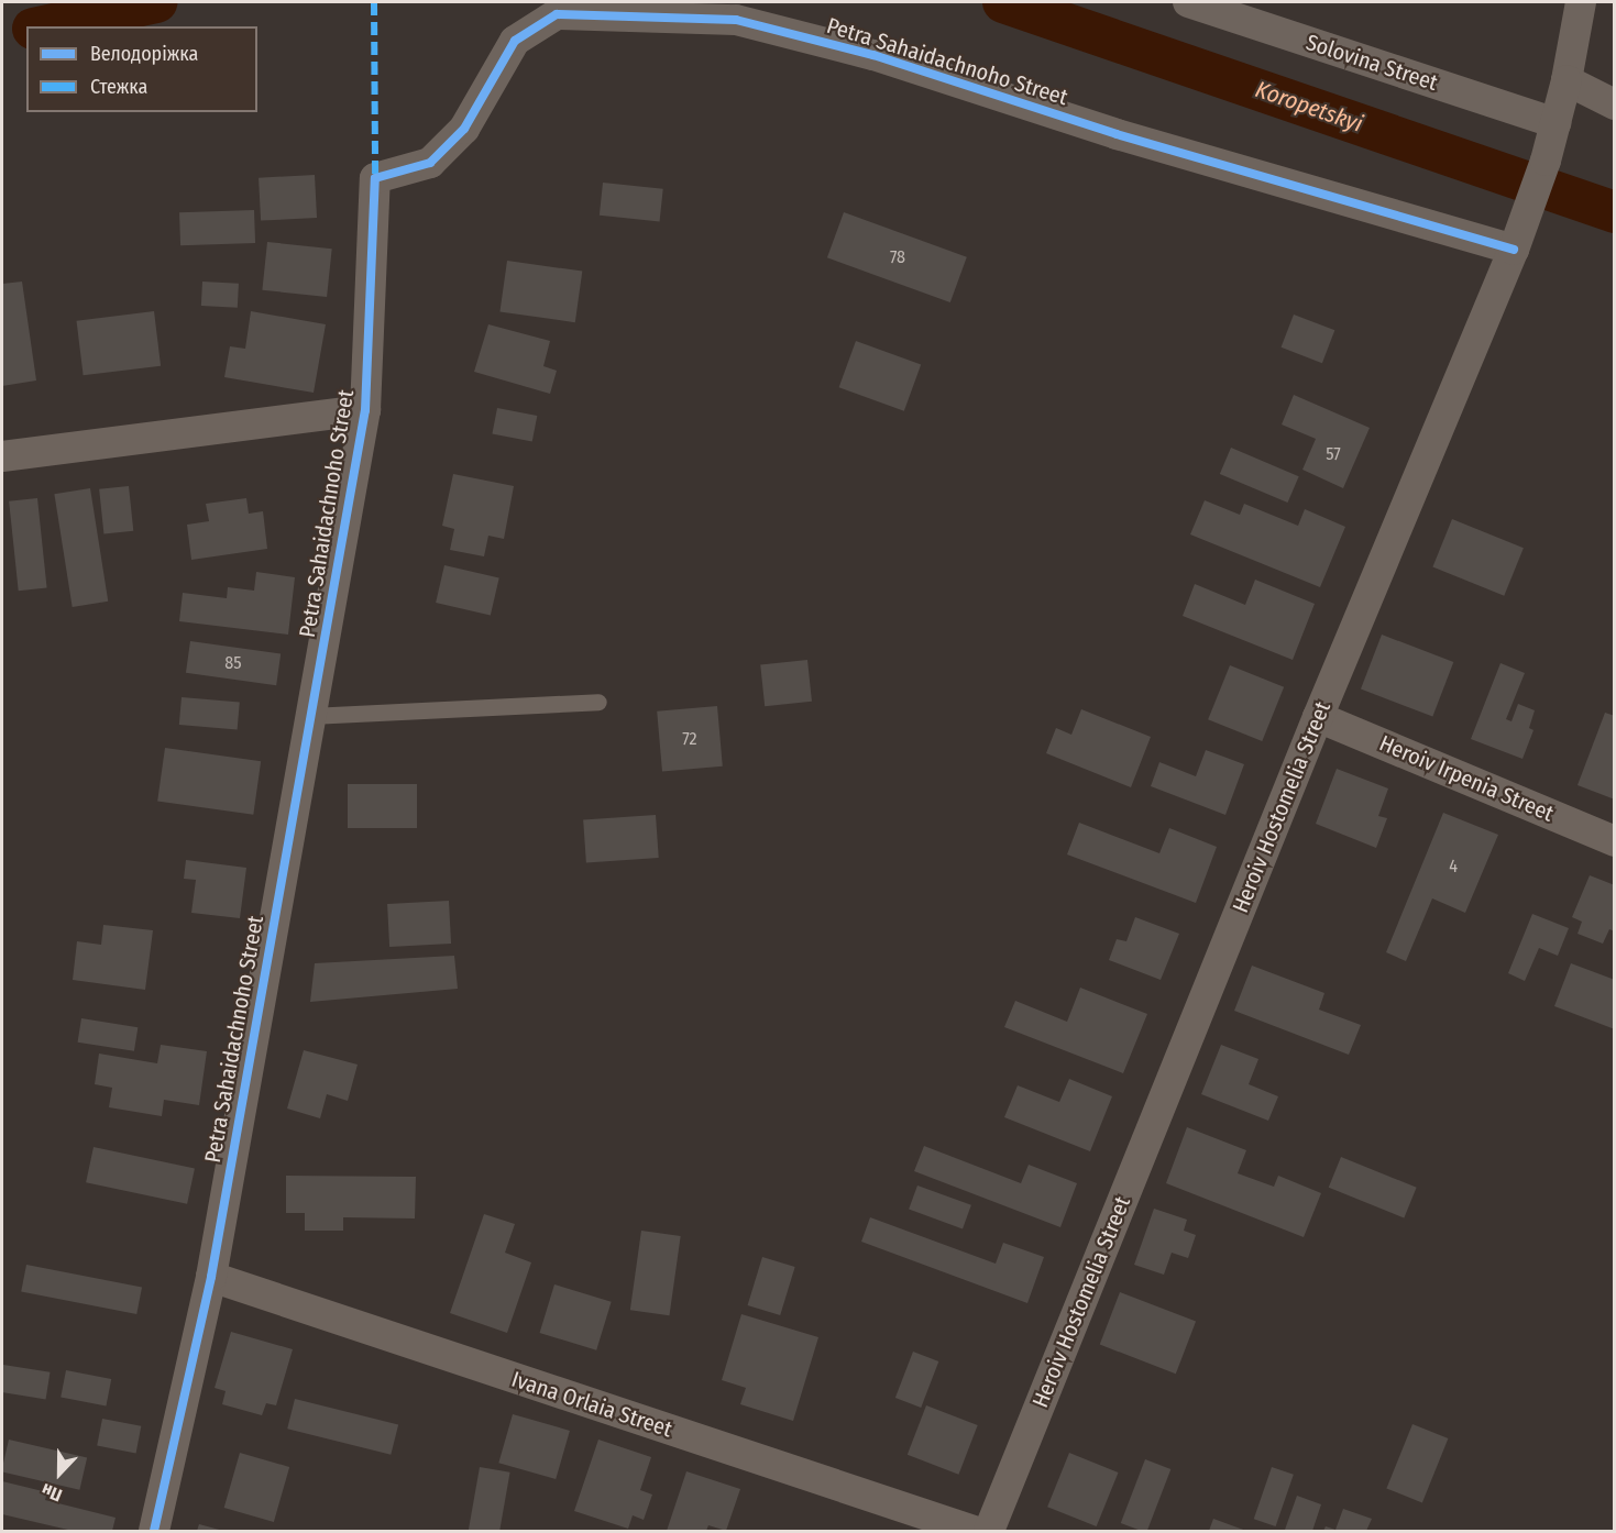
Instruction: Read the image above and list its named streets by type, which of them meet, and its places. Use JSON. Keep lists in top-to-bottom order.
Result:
{
  "streets": {
    "street": [
      "Petra Sahaidachnoho Street",
      "Solovina Street",
      "Heroiv Irpenia Street",
      "Heroiv Hostomelia Street",
      "Ivana Orlaia Street"
    ]
  },
  "crossings": [
    ["Petra Sahaidachnoho Street", "Heroiv Hostomelia Street"],
    ["Petra Sahaidachnoho Street", "Ivana Orlaia Street"],
    ["Solovina Street", "Heroiv Hostomelia Street"],
    ["Heroiv Irpenia Street", "Heroiv Hostomelia Street"]
  ],
  "water": ["Koropetskyi"],
  "house_numbers": [
    "78",
    "57",
    "85",
    "72",
    "4"
  ],
  "legend": ["Велодоріжка", "Стежка"],
  "north": "bottom"
}
